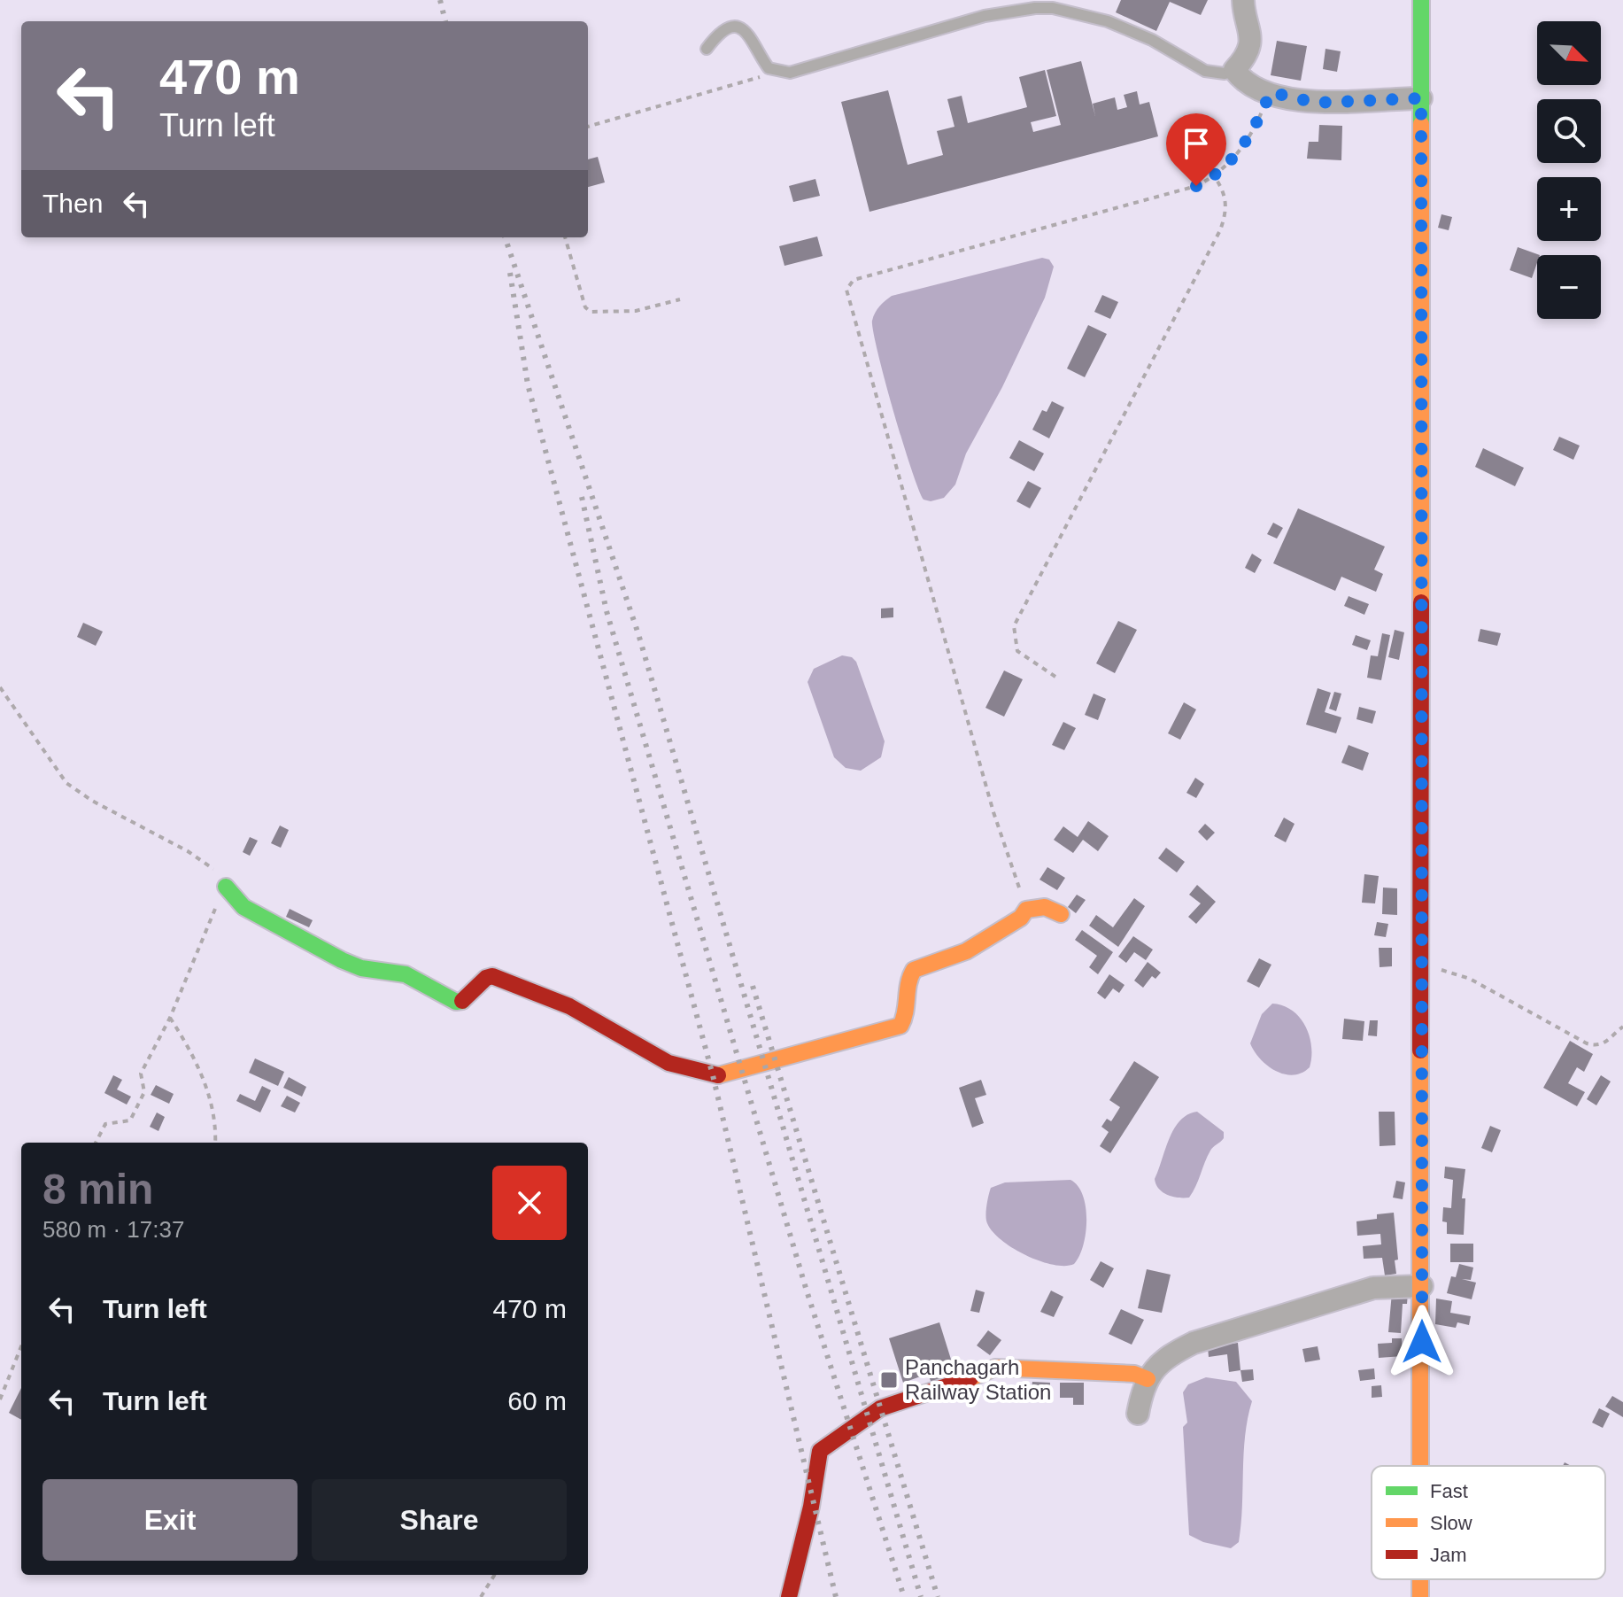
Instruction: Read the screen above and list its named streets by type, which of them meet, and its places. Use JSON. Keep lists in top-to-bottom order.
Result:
{
  "places": {
    "transit": ["Panchagarh Railway Station"]
  },
  "legend": ["Fast", "Slow", "Jam"],
  "north": "bottom right",
  "page": {
    "map_buttons": ["+", "−"],
    "turn": ["470 m", "Turn left"],
    "then": "Then",
    "heading": ["8 min", "580 m · 17:37"],
    "list": [
      {
        "name": "Turn left",
        "value": "470 m"
      },
      {
        "name": "Turn left",
        "value": "60 m"
      }
    ],
    "buttons": ["Exit", "Share"]
  }
}
